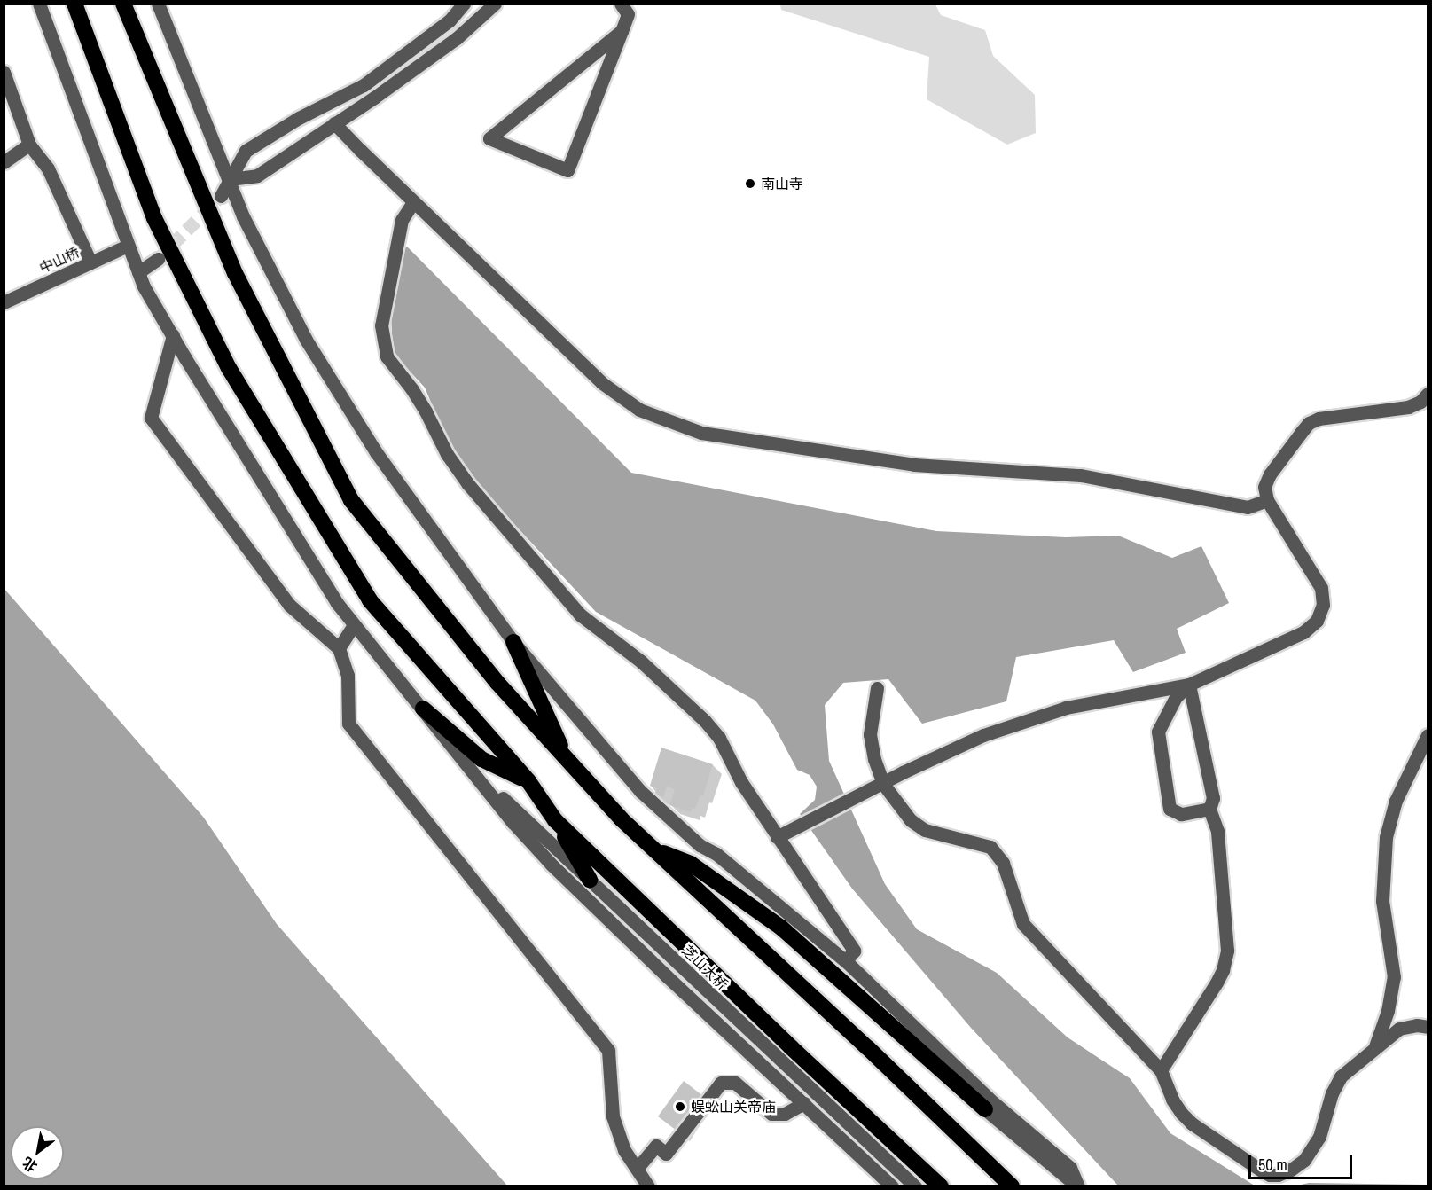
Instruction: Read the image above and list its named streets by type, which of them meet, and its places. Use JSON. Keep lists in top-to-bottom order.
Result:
{
  "streets": {
    "street": ["中山桥", "芝山大桥"]
  },
  "places": ["南山寺", "蜈蚣山关帝庙"],
  "scale_bar": "50 m",
  "north": "bottom left"
}
